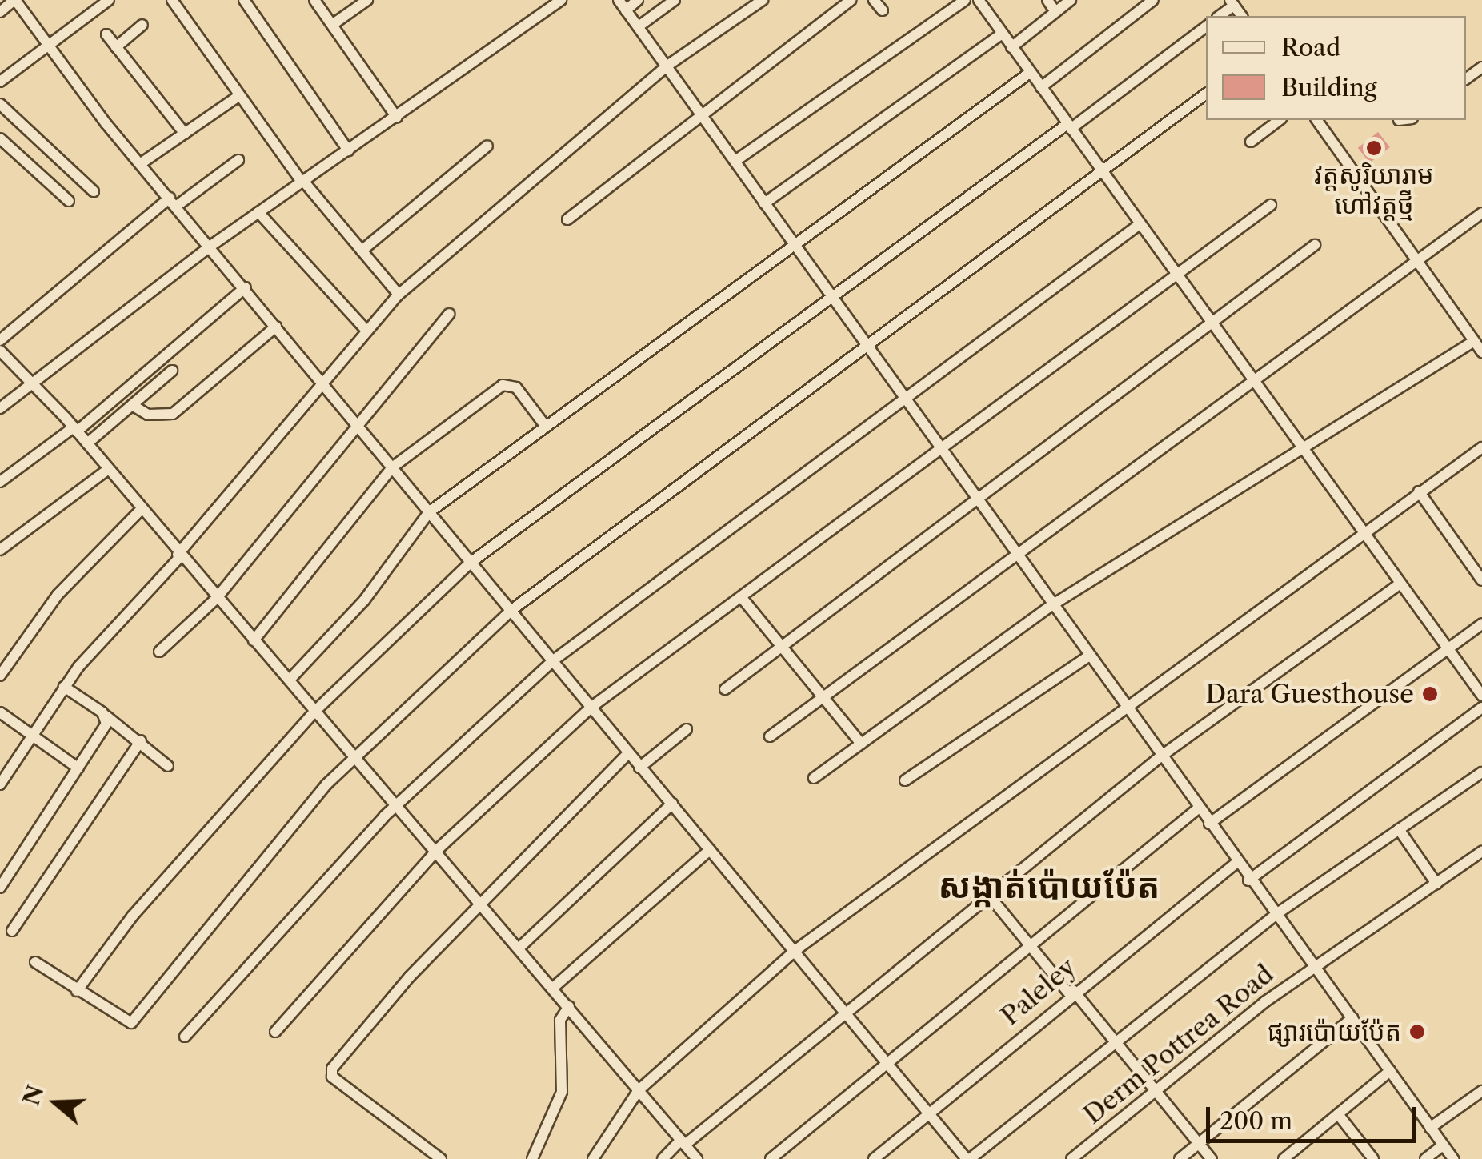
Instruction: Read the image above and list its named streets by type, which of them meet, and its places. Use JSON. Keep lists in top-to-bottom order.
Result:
{
  "streets": {
    "street": ["Paleley", "Derm Pottrea Road"]
  },
  "districts": ["សង្កាត់ប៉ោយប៉ែត"],
  "places": ["វត្តសូរិយារាម ហៅវត្តថ្មី", "Dara Guesthouse", "ផ្សារប៉ោយប៉ែត"],
  "legend": ["Road", "Building"],
  "scale_bar": "200 m",
  "north": "left"
}
